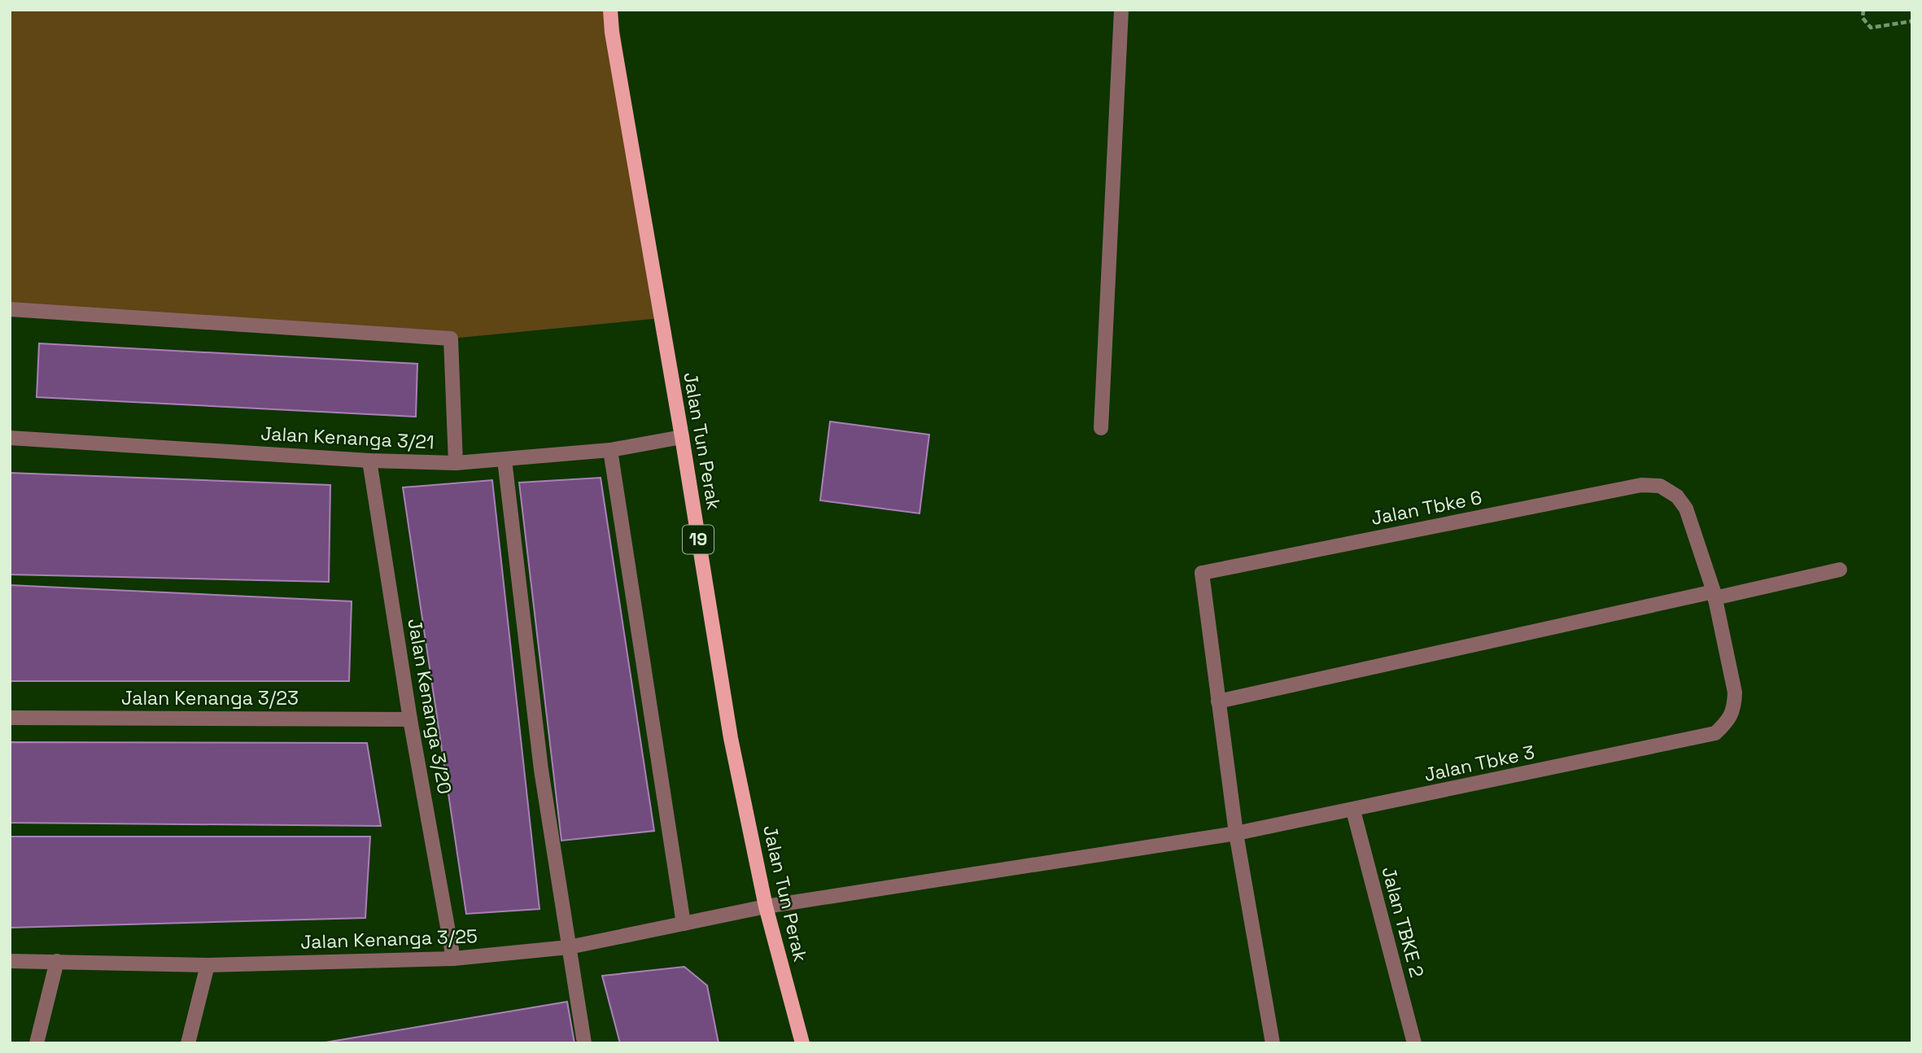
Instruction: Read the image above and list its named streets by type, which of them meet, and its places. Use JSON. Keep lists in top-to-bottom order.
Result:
{
  "streets": {
    "main road": ["Jalan Tun Perak", "19"],
    "street": [
      "Jalan Kenanga 3/21",
      "Jalan Tbke 6",
      "Jalan Kenanga 3/23",
      "Jalan Kenanga 3/20",
      "Jalan Tbke 3",
      "Jalan TBKE 2",
      "Jalan Kenanga 3/25"
    ]
  },
  "crossings": [
    ["Jalan Kenanga 3/21", "Jalan Tun Perak"],
    ["Jalan Kenanga 3/21", "Jalan Kenanga 3/20"],
    ["Jalan Tun Perak", "Jalan Tbke 3"],
    ["Jalan Tun Perak", "Jalan Kenanga 3/25"],
    ["Jalan Tbke 6", "Jalan Tbke 3"],
    ["Jalan Kenanga 3/23", "Jalan Kenanga 3/20"],
    ["Jalan Kenanga 3/20", "Jalan Kenanga 3/25"],
    ["Jalan Tbke 3", "Jalan TBKE 2"],
    ["Jalan Tbke 3", "Jalan Kenanga 3/25"]
  ]
}
